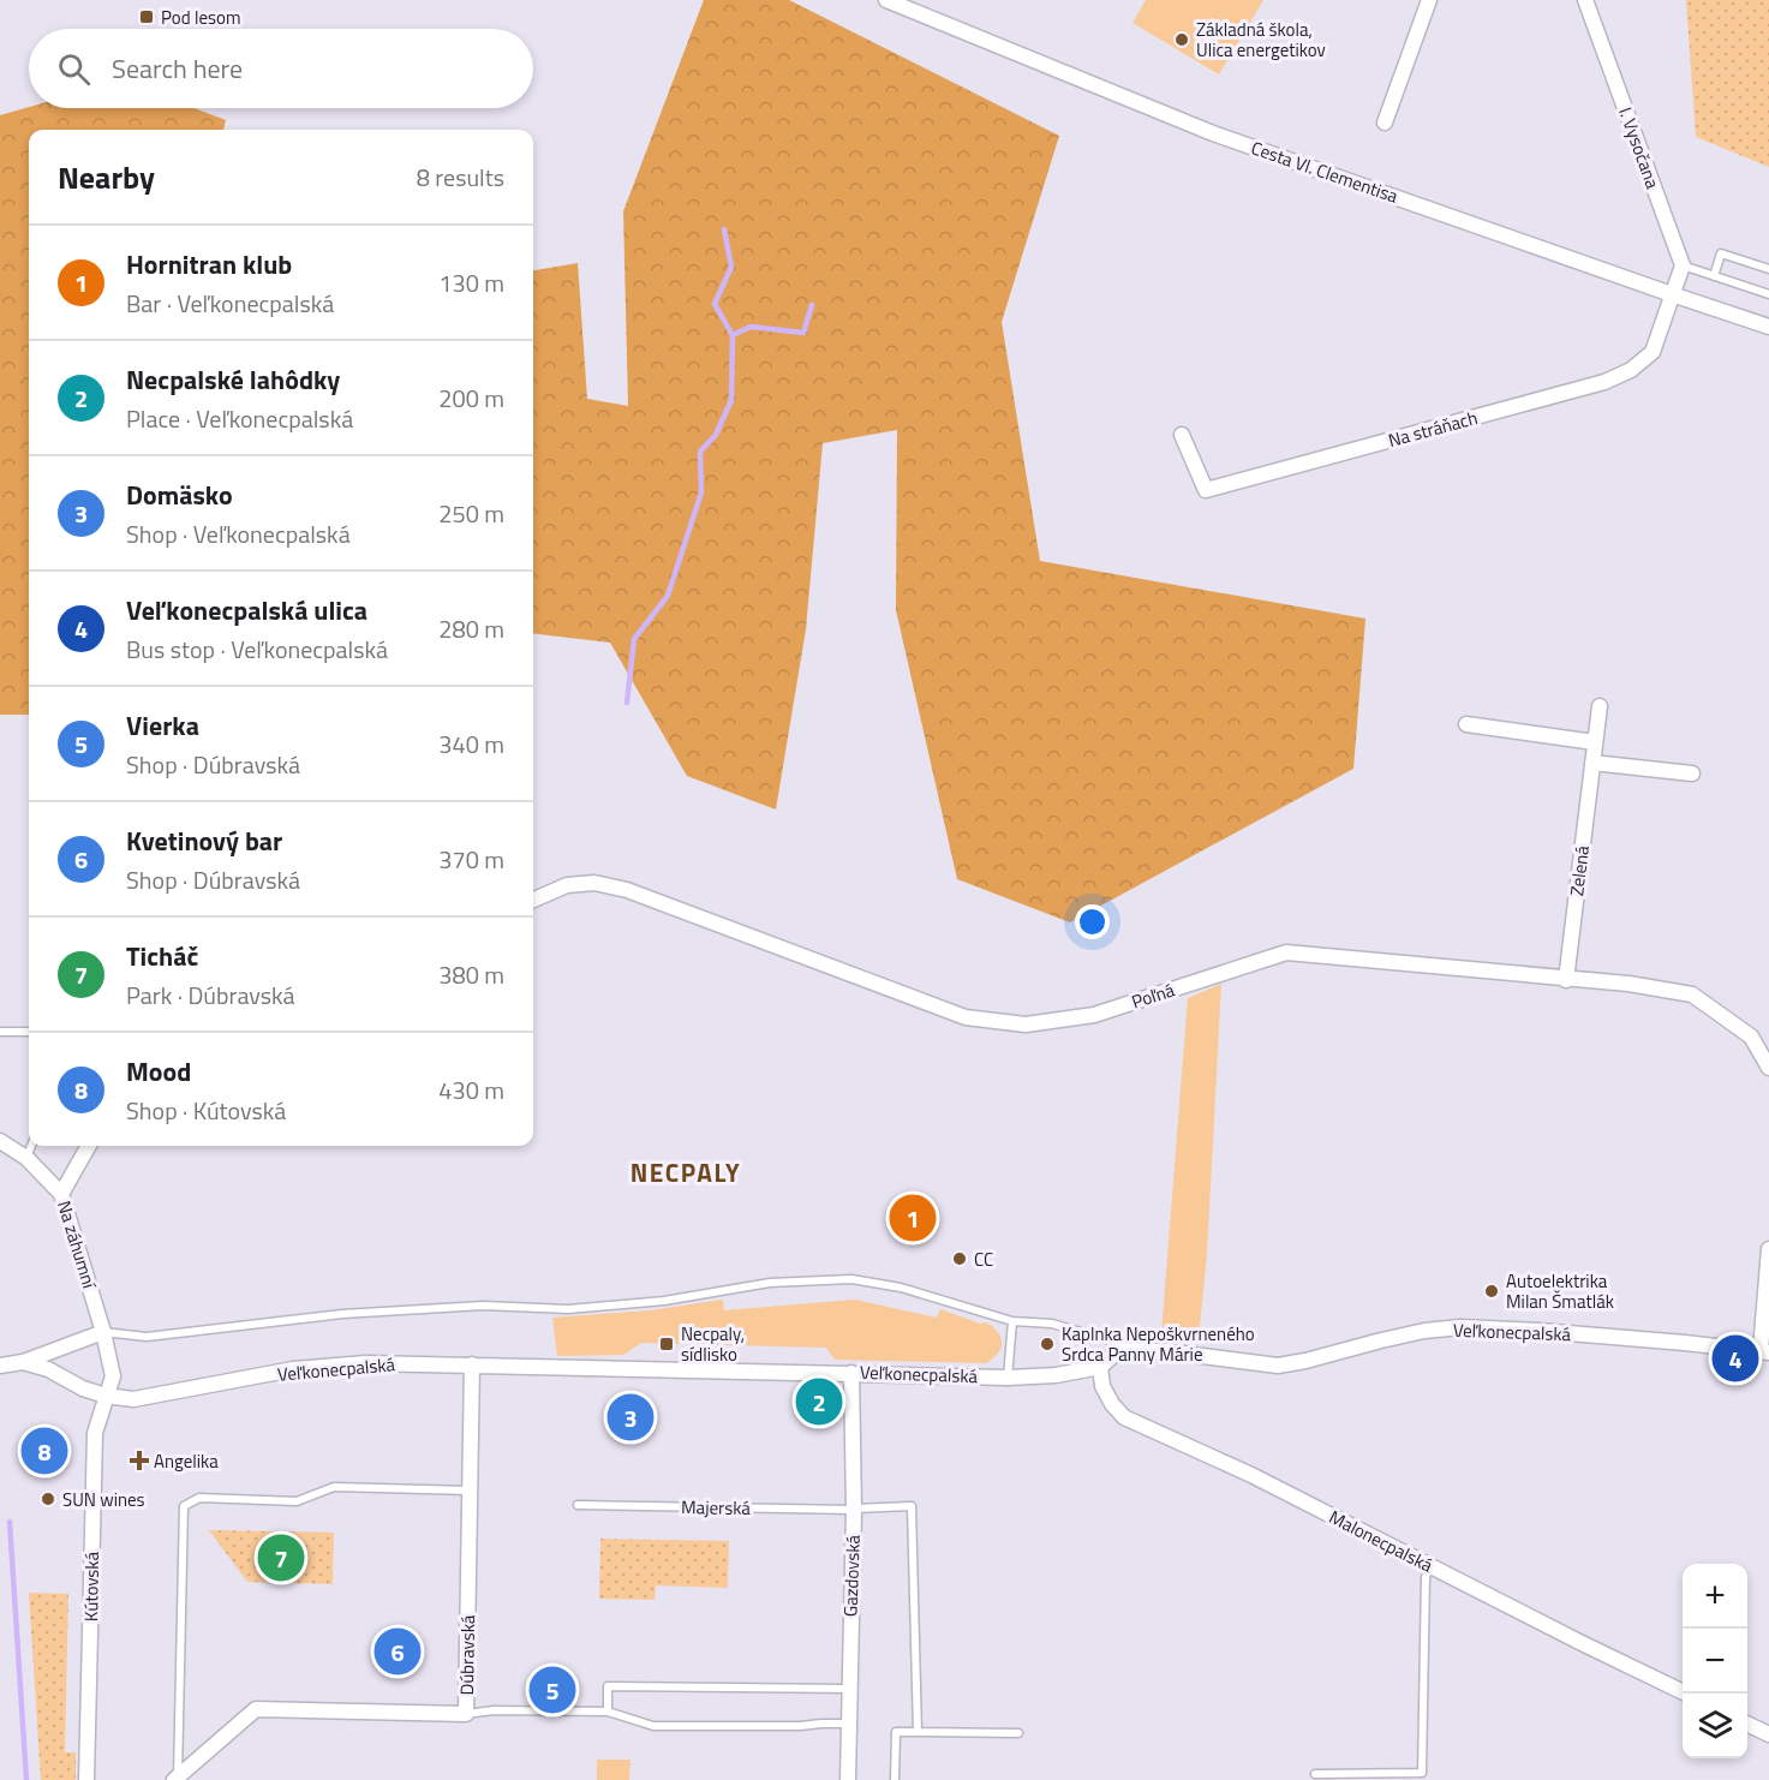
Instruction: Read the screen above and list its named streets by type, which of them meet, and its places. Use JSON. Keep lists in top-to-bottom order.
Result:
{
  "streets": {
    "street": [
      "I. Vysočana",
      "Cesta Vl. Clementisa",
      "Na stráňach",
      "Zelená",
      "Poľná",
      "Na záhumní",
      "Veľkonecpalská",
      "Malonecpalská",
      "Gazdovská",
      "Kútovská",
      "Dúbravská"
    ],
    "lane": ["Majerská"]
  },
  "crossings": [
    ["Cesta Vl. Clementisa", "Na stráňach"],
    ["Zelená", "Poľná"],
    ["Na záhumní", "Veľkonecpalská"],
    ["Na záhumní", "Kútovská"],
    ["Veľkonecpalská", "Malonecpalská"],
    ["Veľkonecpalská", "Gazdovská"],
    ["Veľkonecpalská", "Kútovská"],
    ["Veľkonecpalská", "Dúbravská"],
    ["Majerská", "Gazdovská"]
  ],
  "districts": ["NECPALY"],
  "places": {
    "transit": ["Pod lesom", "Necpaly, sídlisko"],
    "other": [
      "Základná škola, Ulica energetikov",
      "CC",
      "Autoelektrika Milan Šmatlák",
      "Kaplnka Nepoškvrneného Srdca Panny Márie",
      "SUN wines"
    ],
    "health": ["Angelika"]
  },
  "page": {
    "search": "Search here",
    "heading": ["Nearby", "8 results"],
    "list": [
      {
        "mark": "1",
        "name": "Hornitran klub",
        "note": "Bar · Veľkonecpalská",
        "value": "130 m"
      },
      {
        "mark": "2",
        "name": "Necpalské lahôdky",
        "note": "Place · Veľkonecpalská",
        "value": "200 m"
      },
      {
        "mark": "3",
        "name": "Domäsko",
        "note": "Shop · Veľkonecpalská",
        "value": "250 m"
      },
      {
        "mark": "4",
        "name": "Veľkonecpalská ulica",
        "note": "Bus stop · Veľkonecpalská",
        "value": "280 m"
      },
      {
        "mark": "5",
        "name": "Vierka",
        "note": "Shop · Dúbravská",
        "value": "340 m"
      },
      {
        "mark": "6",
        "name": "Kvetinový bar",
        "note": "Shop · Dúbravská",
        "value": "370 m"
      },
      {
        "mark": "7",
        "name": "Ticháč",
        "note": "Park · Dúbravská",
        "value": "380 m"
      },
      {
        "mark": "8",
        "name": "Mood",
        "note": "Shop · Kútovská",
        "value": "430 m"
      }
    ],
    "pins": [
      "1",
      "4",
      "2",
      "3",
      "8",
      "7",
      "6",
      "5"
    ],
    "map_buttons": ["+", "−"]
  }
}
